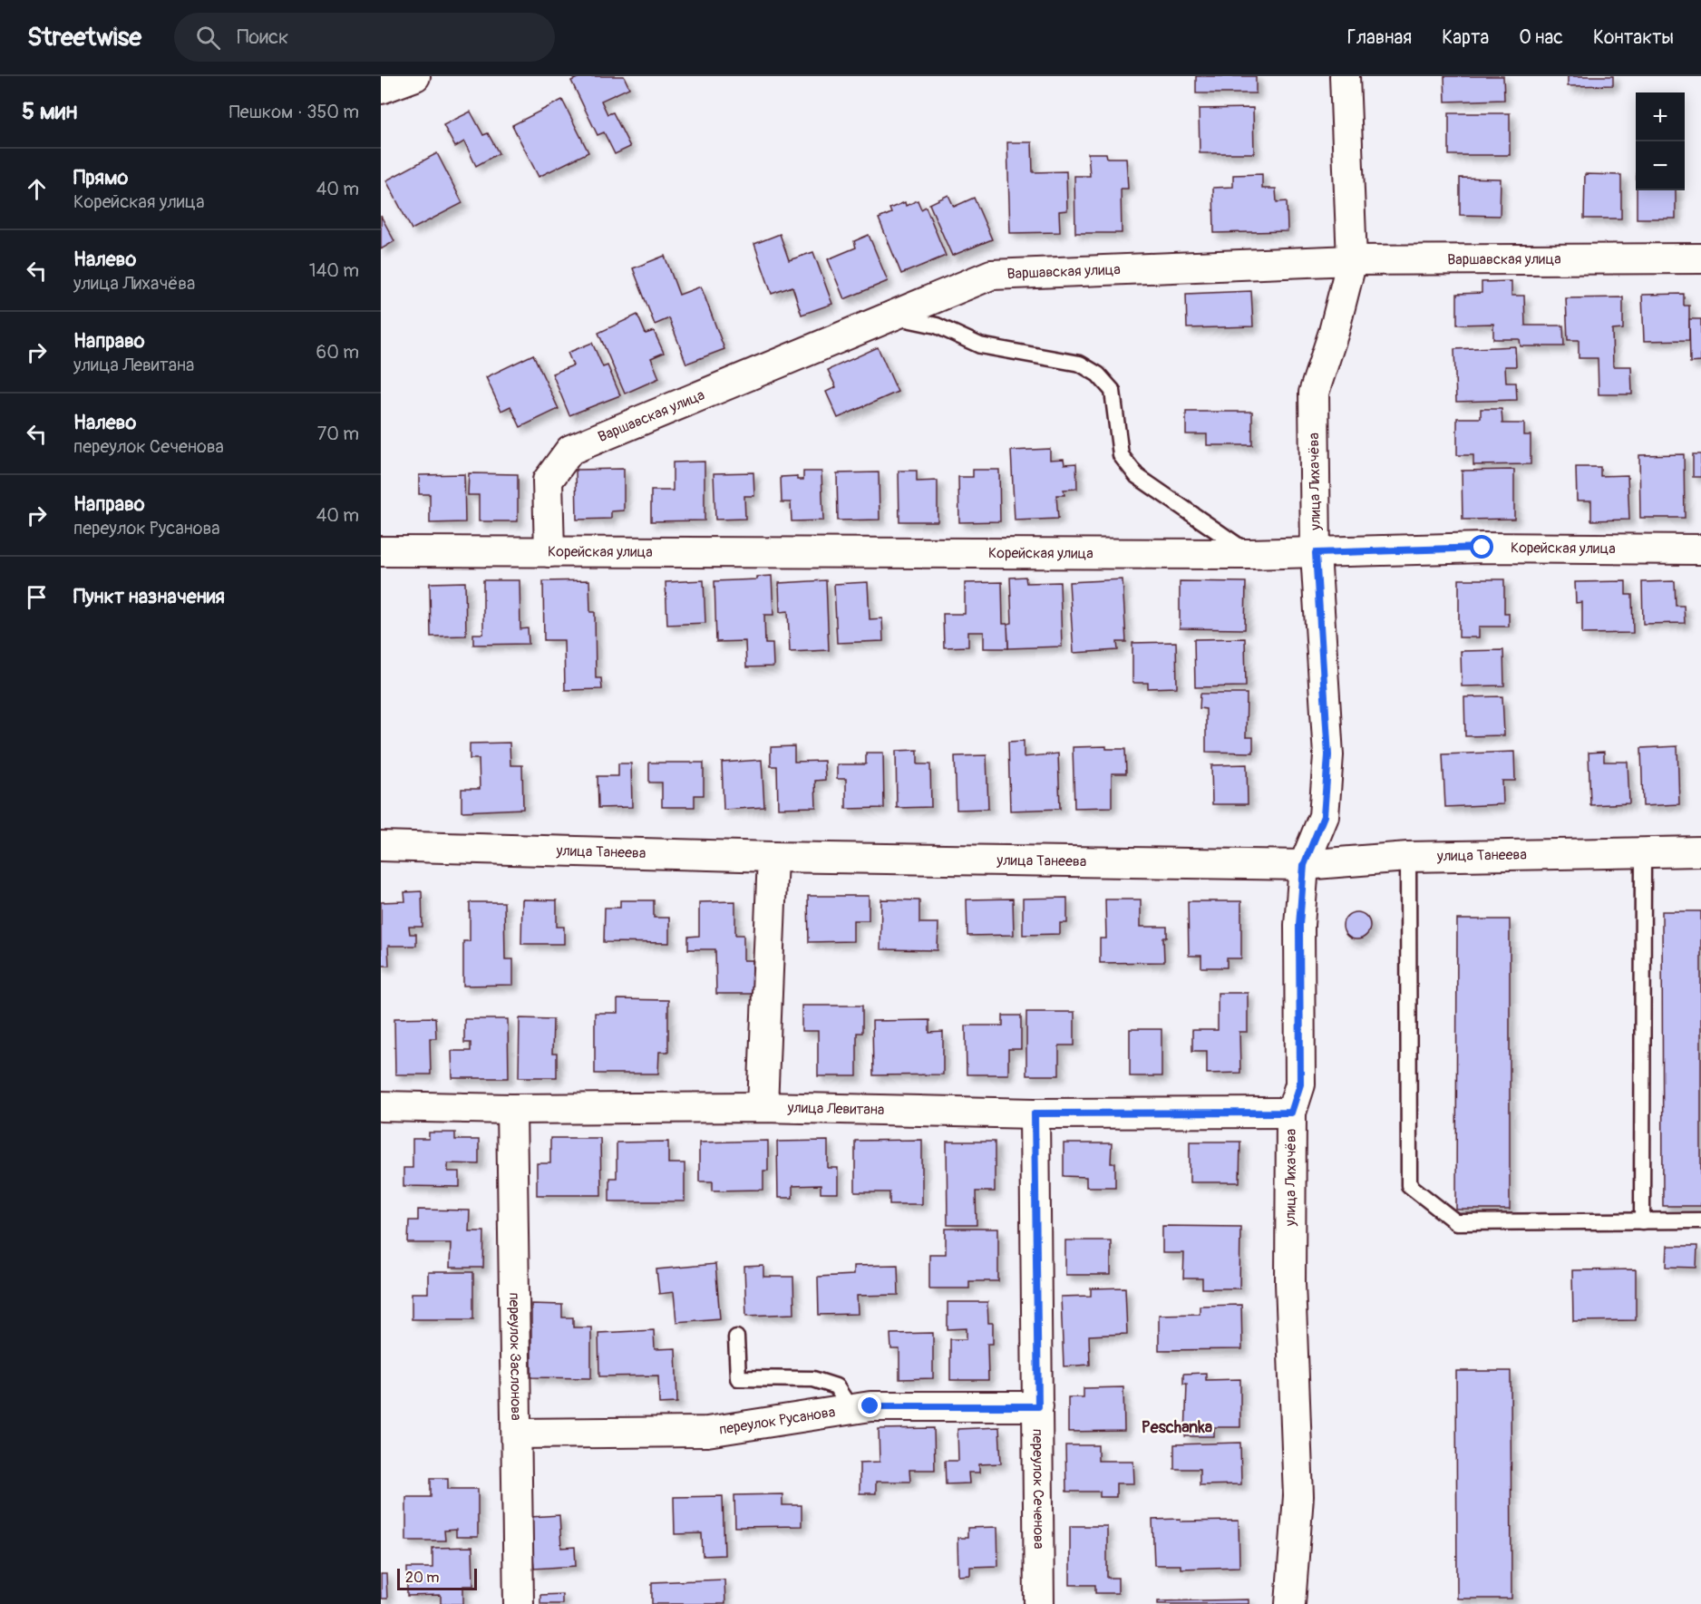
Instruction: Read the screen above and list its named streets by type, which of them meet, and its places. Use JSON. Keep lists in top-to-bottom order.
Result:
{
  "streets": {
    "street": [
      "Варшавская улица",
      "улица Лихачёва",
      "Корейская улица",
      "улица Танеева",
      "улица Левитана",
      "переулок Заслонова",
      "переулок Русанова",
      "переулок Сеченова"
    ]
  },
  "crossings": [
    ["Варшавская улица", "улица Лихачёва"],
    ["Варшавская улица", "Корейская улица"],
    ["улица Лихачёва", "Корейская улица"],
    ["улица Лихачёва", "улица Танеева"],
    ["улица Лихачёва", "улица Левитана"],
    ["улица Левитана", "переулок Заслонова"],
    ["улица Левитана", "переулок Сеченова"],
    ["переулок Заслонова", "переулок Русанова"],
    ["переулок Русанова", "переулок Сеченова"]
  ],
  "districts": ["Peschanka"],
  "scale_bar": "20 m",
  "page": {
    "header": "Streetwise",
    "search": "Поиск",
    "nav": [
      "Главная",
      "Карта",
      "О нас",
      "Контакты"
    ],
    "heading": ["5 мин", "Пешком · 350 m"],
    "map_buttons": ["+", "−"],
    "list": [
      ["Прямо", "Корейская улица", "40 m"],
      ["Налево", "улица Лихачёва", "140 m"],
      ["Направо", "улица Левитана", "60 m"],
      ["Налево", "переулок Сеченова", "70 m"],
      ["Направо", "переулок Русанова", "40 m"],
      "Пункт назначения"
    ],
    "scale": "20 m"
  }
}
